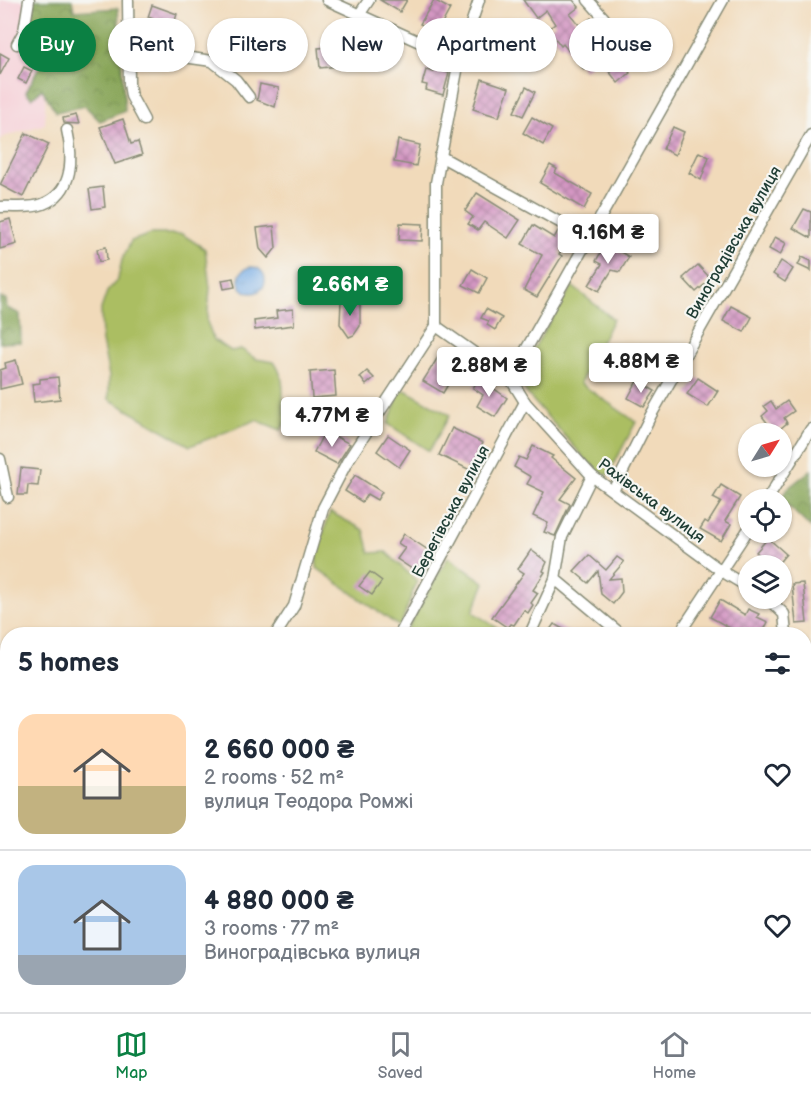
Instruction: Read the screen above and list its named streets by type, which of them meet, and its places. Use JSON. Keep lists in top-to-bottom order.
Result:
{
  "streets": {
    "street": ["Виноградівська вулиця", "Рахівська вулиця", "Берегівська вулиця"]
  },
  "crossings": [
    ["Виноградівська вулиця", "Рахівська вулиця"],
    ["Рахівська вулиця", "Берегівська вулиця"]
  ],
  "north": "top right",
  "page": {
    "chip": [
      "Buy",
      "Rent",
      "Filters",
      "New",
      "Apartment",
      "House"
    ],
    "price": [
      "9.16M ₴",
      "2.66M ₴",
      "4.88M ₴",
      "2.88M ₴",
      "4.77M ₴"
    ],
    "heading": "5 homes",
    "list": [
      {
        "name": "2 660 000 ₴",
        "note": "2 rooms · 52 m² · вулиця Теодора Ромжі"
      },
      {
        "name": "4 880 000 ₴",
        "note": "3 rooms · 77 m² · Виноградівська вулиця"
      }
    ],
    "tabs": ["Map", "Saved", "Home"]
  }
}
